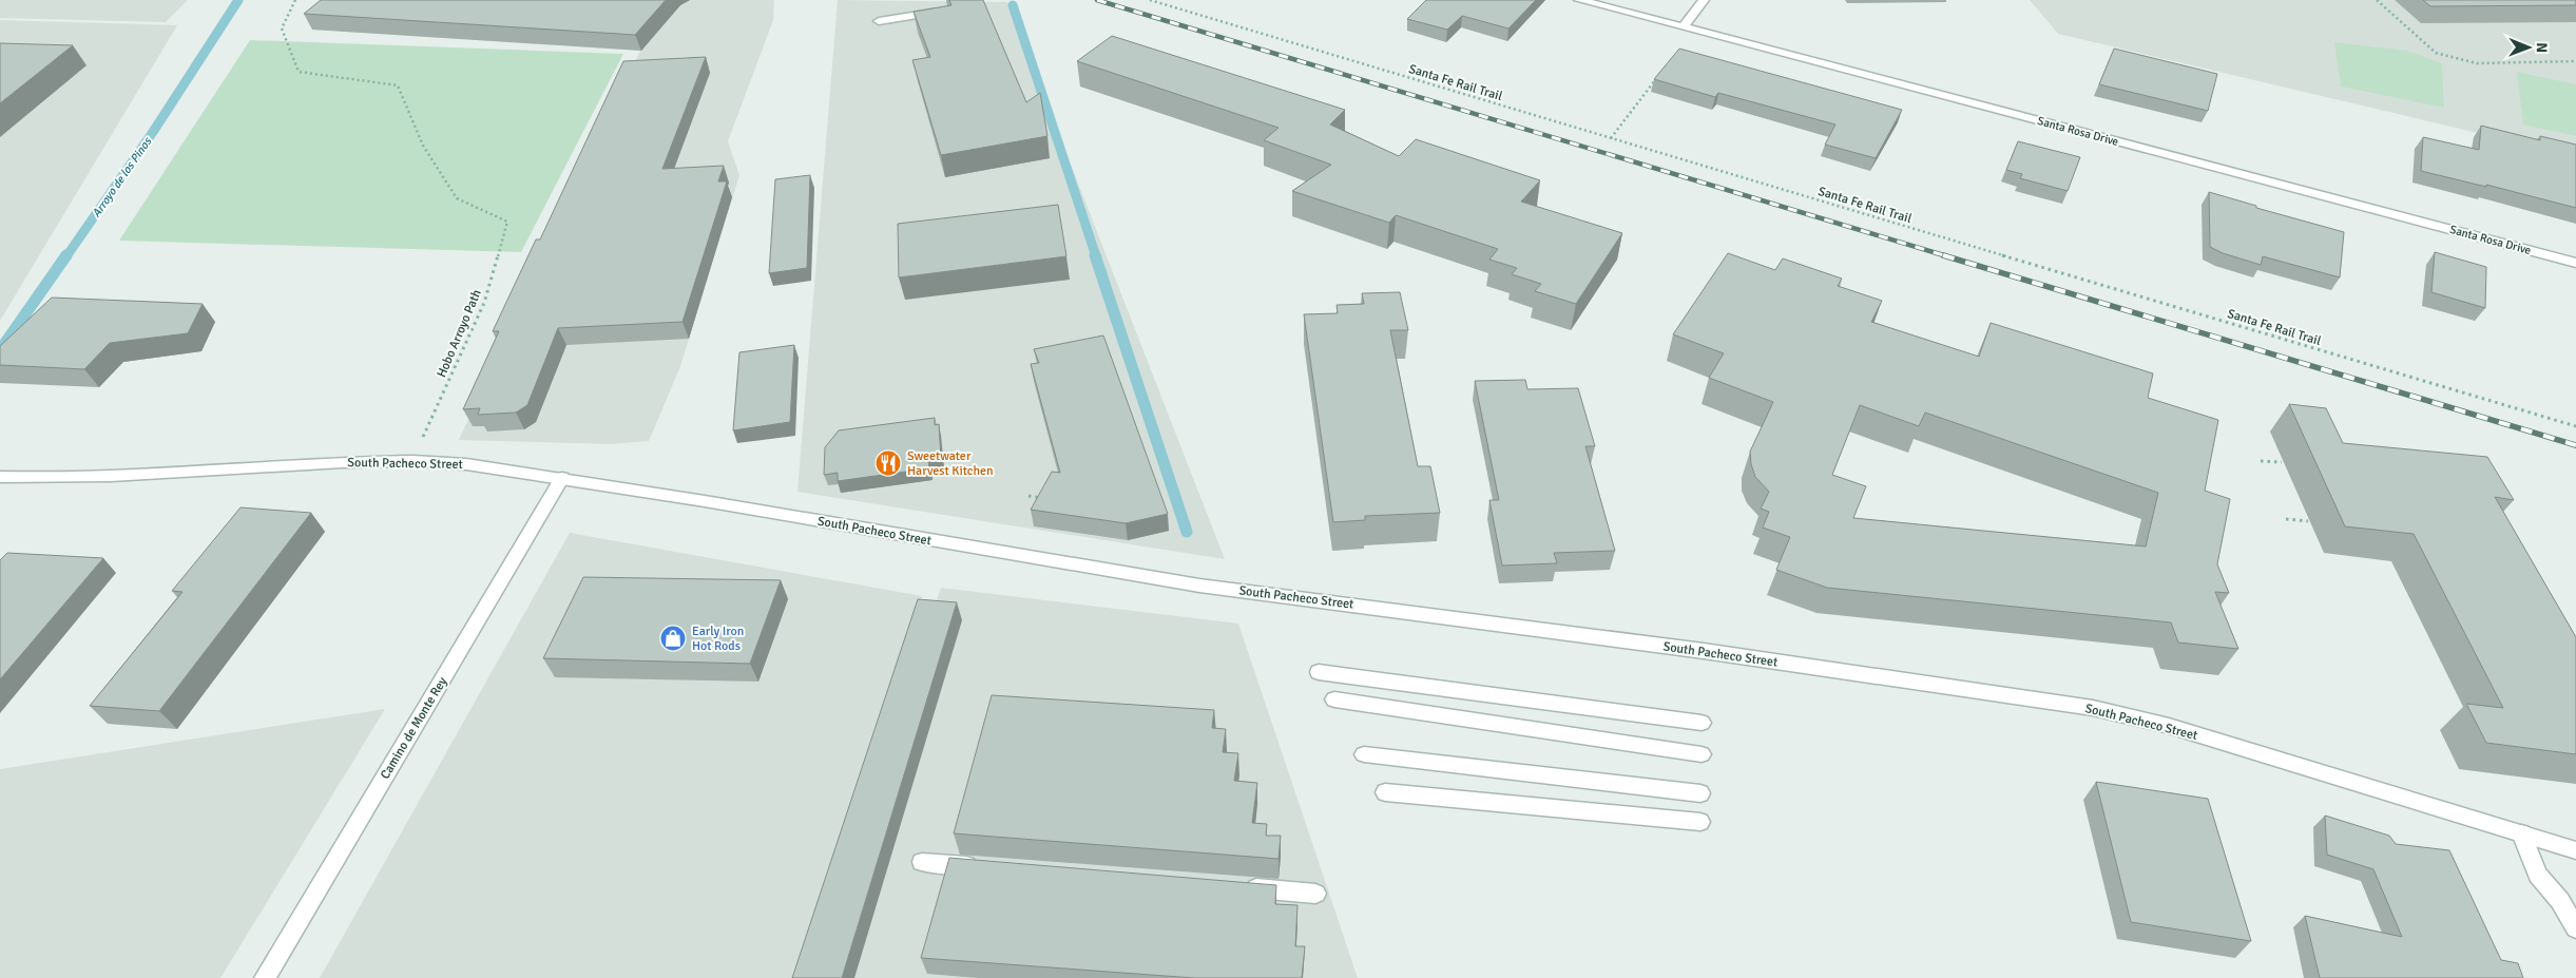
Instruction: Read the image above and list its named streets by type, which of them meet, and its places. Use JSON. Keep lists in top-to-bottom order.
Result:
{
  "streets": {
    "street": ["Santa Rosa Drive", "South Pacheco Street", "Camino de Monte Rey"],
    "path": ["Santa Fe Rail Trail", "Hobo Arroyo Path"]
  },
  "crossings": [
    ["Hobo Arroyo Path", "South Pacheco Street"],
    ["South Pacheco Street", "Camino de Monte Rey"]
  ],
  "water": ["Arroyo de los Pinos"],
  "places": {
    "restaurant": ["Sweetwater Harvest Kitchen"],
    "shop": ["Early Iron Hot Rods"]
  },
  "north": "right"
}
